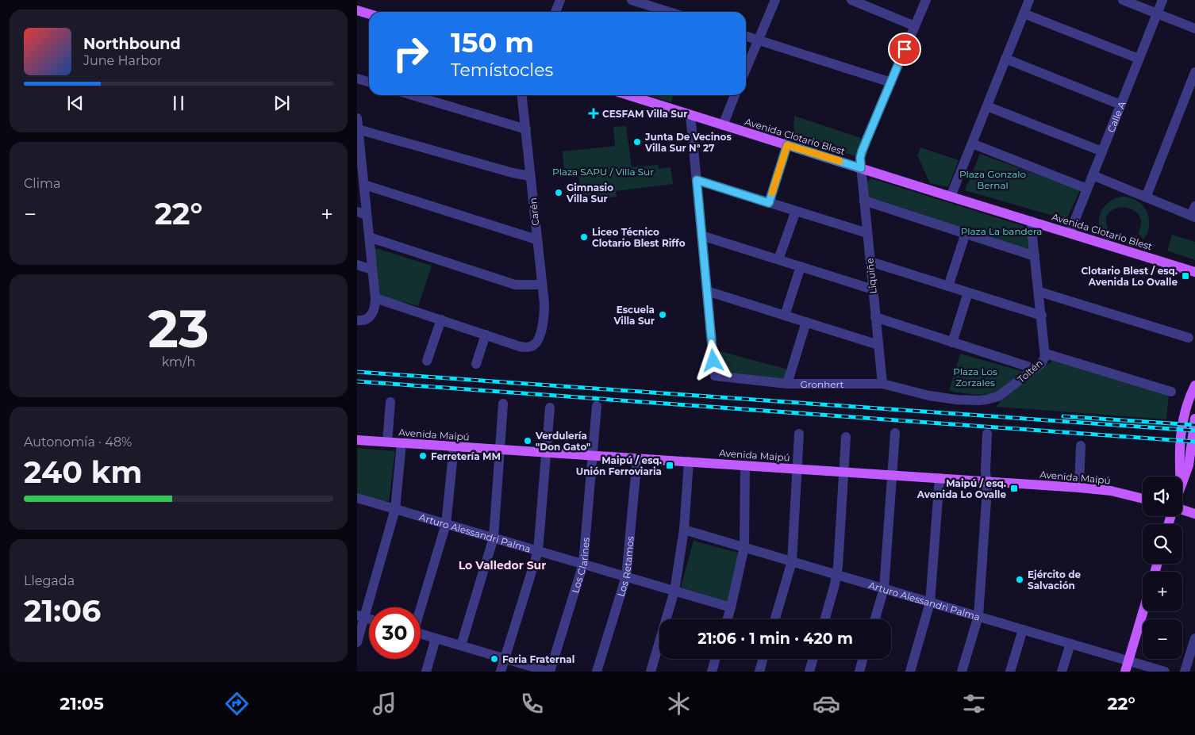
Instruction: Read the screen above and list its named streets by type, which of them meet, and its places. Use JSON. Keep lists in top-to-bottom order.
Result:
{
  "streets": {
    "main road": ["Avenida Clotario Blest", "Avenida Maipú"],
    "street": [
      "Calle A",
      "Carén",
      "Liquiñe",
      "Toltén",
      "Gronhert",
      "Arturo Alessandri Palma",
      "Los Clarines",
      "Los Retamos"
    ]
  },
  "crossings": [
    ["Calle A", "Avenida Clotario Blest"],
    ["Avenida Clotario Blest", "Liquiñe"],
    ["Avenida Clotario Blest", "Toltén"],
    ["Liquiñe", "Gronhert"],
    ["Toltén", "Gronhert"],
    ["Avenida Maipú", "Los Clarines"],
    ["Avenida Maipú", "Los Retamos"],
    ["Arturo Alessandri Palma", "Los Clarines"],
    ["Arturo Alessandri Palma", "Los Retamos"]
  ],
  "districts": ["Lo Valledor Sur"],
  "parks": [
    "Plaza SAPU / Villa Sur",
    "Plaza Gonzalo Bernal",
    "Plaza La bandera",
    "Plaza Los Zorzales"
  ],
  "places": {
    "health": ["CESFAM Villa Sur"],
    "other": [
      "Junta De Vecinos Villa Sur Nª 27",
      "Gimnasio Villa Sur",
      "Liceo Técnico Clotario Blest Riffo",
      "Escuela Villa Sur",
      "Verdulería \"Don Gato\"",
      "Ferretería MM",
      "Ejército de Salvación",
      "Feria Fraternal"
    ],
    "transit": ["Clotario Blest / esq. Avenida Lo Ovalle", "Maipú / esq. Unión Ferroviaria", "Maipú / esq. Avenida Lo Ovalle"]
  },
  "page": {
    "turn": ["150 m", "Temístocles"],
    "song": ["Northbound", "June Harbor"],
    "tile": [
      "Clima",
      ["23", "km/h"],
      ["Autonomía · 48%", "240 km"],
      ["Llegada", "21:06"]
    ],
    "heat": ["−", "22°", "+"],
    "map_buttons": ["+", "−"],
    "limit": "30",
    "trip": "21:06 · 1 min · 420 m",
    "tabs": ["21:05", "22°"]
  }
}
